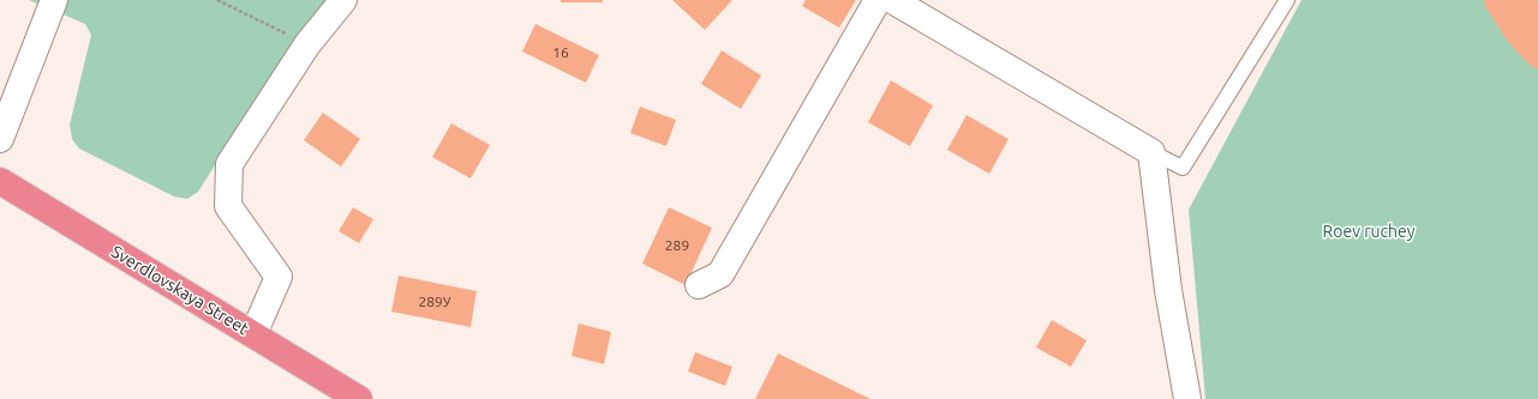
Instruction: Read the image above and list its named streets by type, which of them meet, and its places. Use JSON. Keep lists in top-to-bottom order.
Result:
{
  "streets": {
    "highway": ["Sverdlovskaya Street"]
  },
  "parks": ["Roev ruchey"],
  "house_numbers": ["16", "289", "289У"]
}
